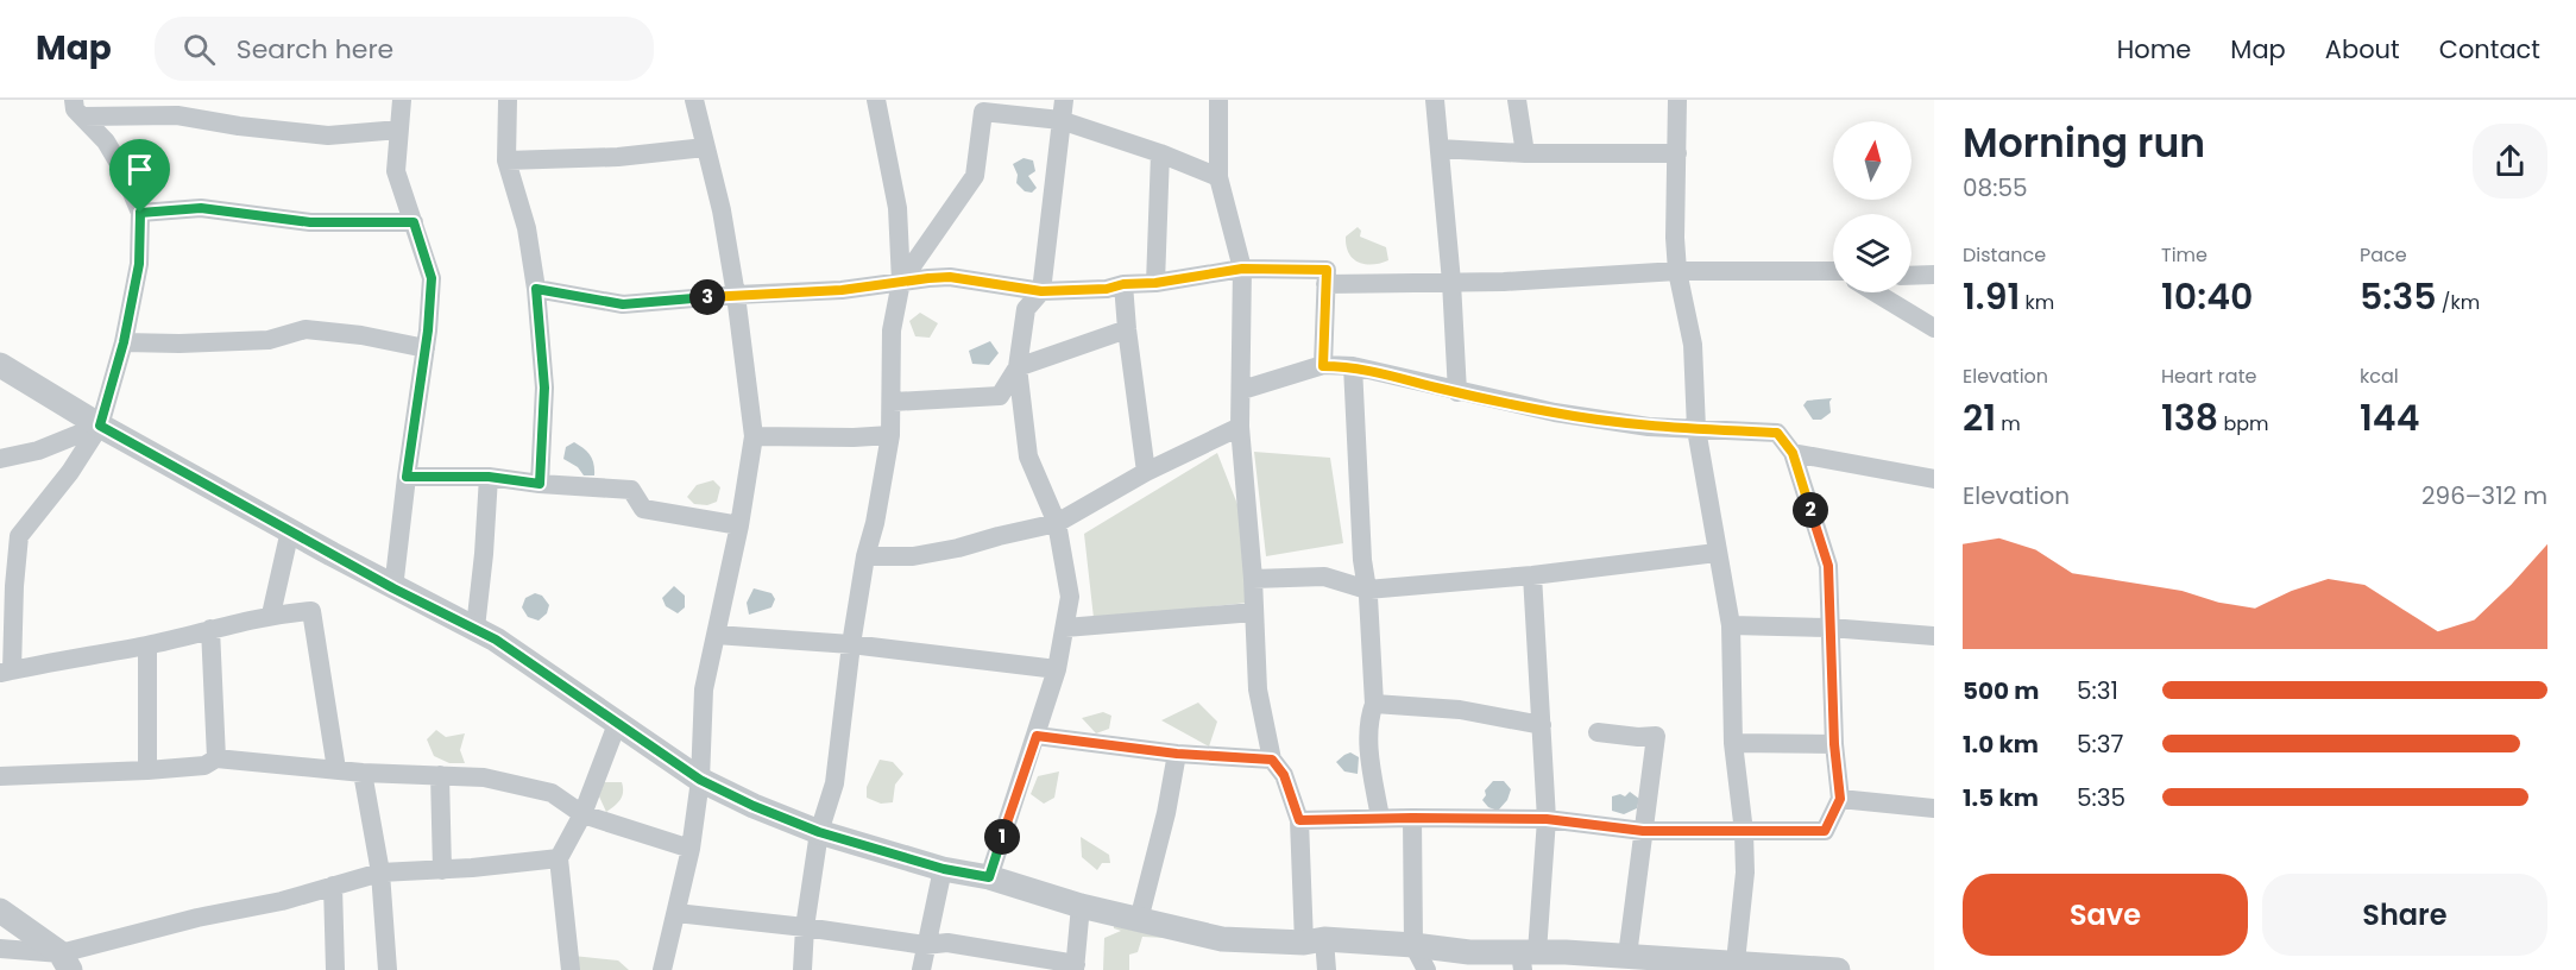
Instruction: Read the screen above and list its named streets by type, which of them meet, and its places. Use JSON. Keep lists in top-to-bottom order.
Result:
{
  "north": "top",
  "page": {
    "header": "Map",
    "search": "Search here",
    "nav": [
      "Home",
      "Map",
      "About",
      "Contact"
    ],
    "heading": ["Morning run", "08:55"],
    "stats": [
      ["Distance", "1.91 km"],
      ["Time", "10:40"],
      ["Pace", "5:35 /km"],
      ["Elevation", "21 m"],
      ["Heart rate", "138 bpm"],
      ["kcal", "144"]
    ],
    "pins": ["3", "2", "1"],
    "chart": ["Elevation", "296–312 m"],
    "list": [
      {
        "name": "500 m",
        "note": "5:31"
      },
      {
        "name": "1.0 km",
        "note": "5:37"
      },
      {
        "name": "1.5 km",
        "note": "5:35"
      }
    ],
    "buttons": ["Save", "Share"]
  }
}
